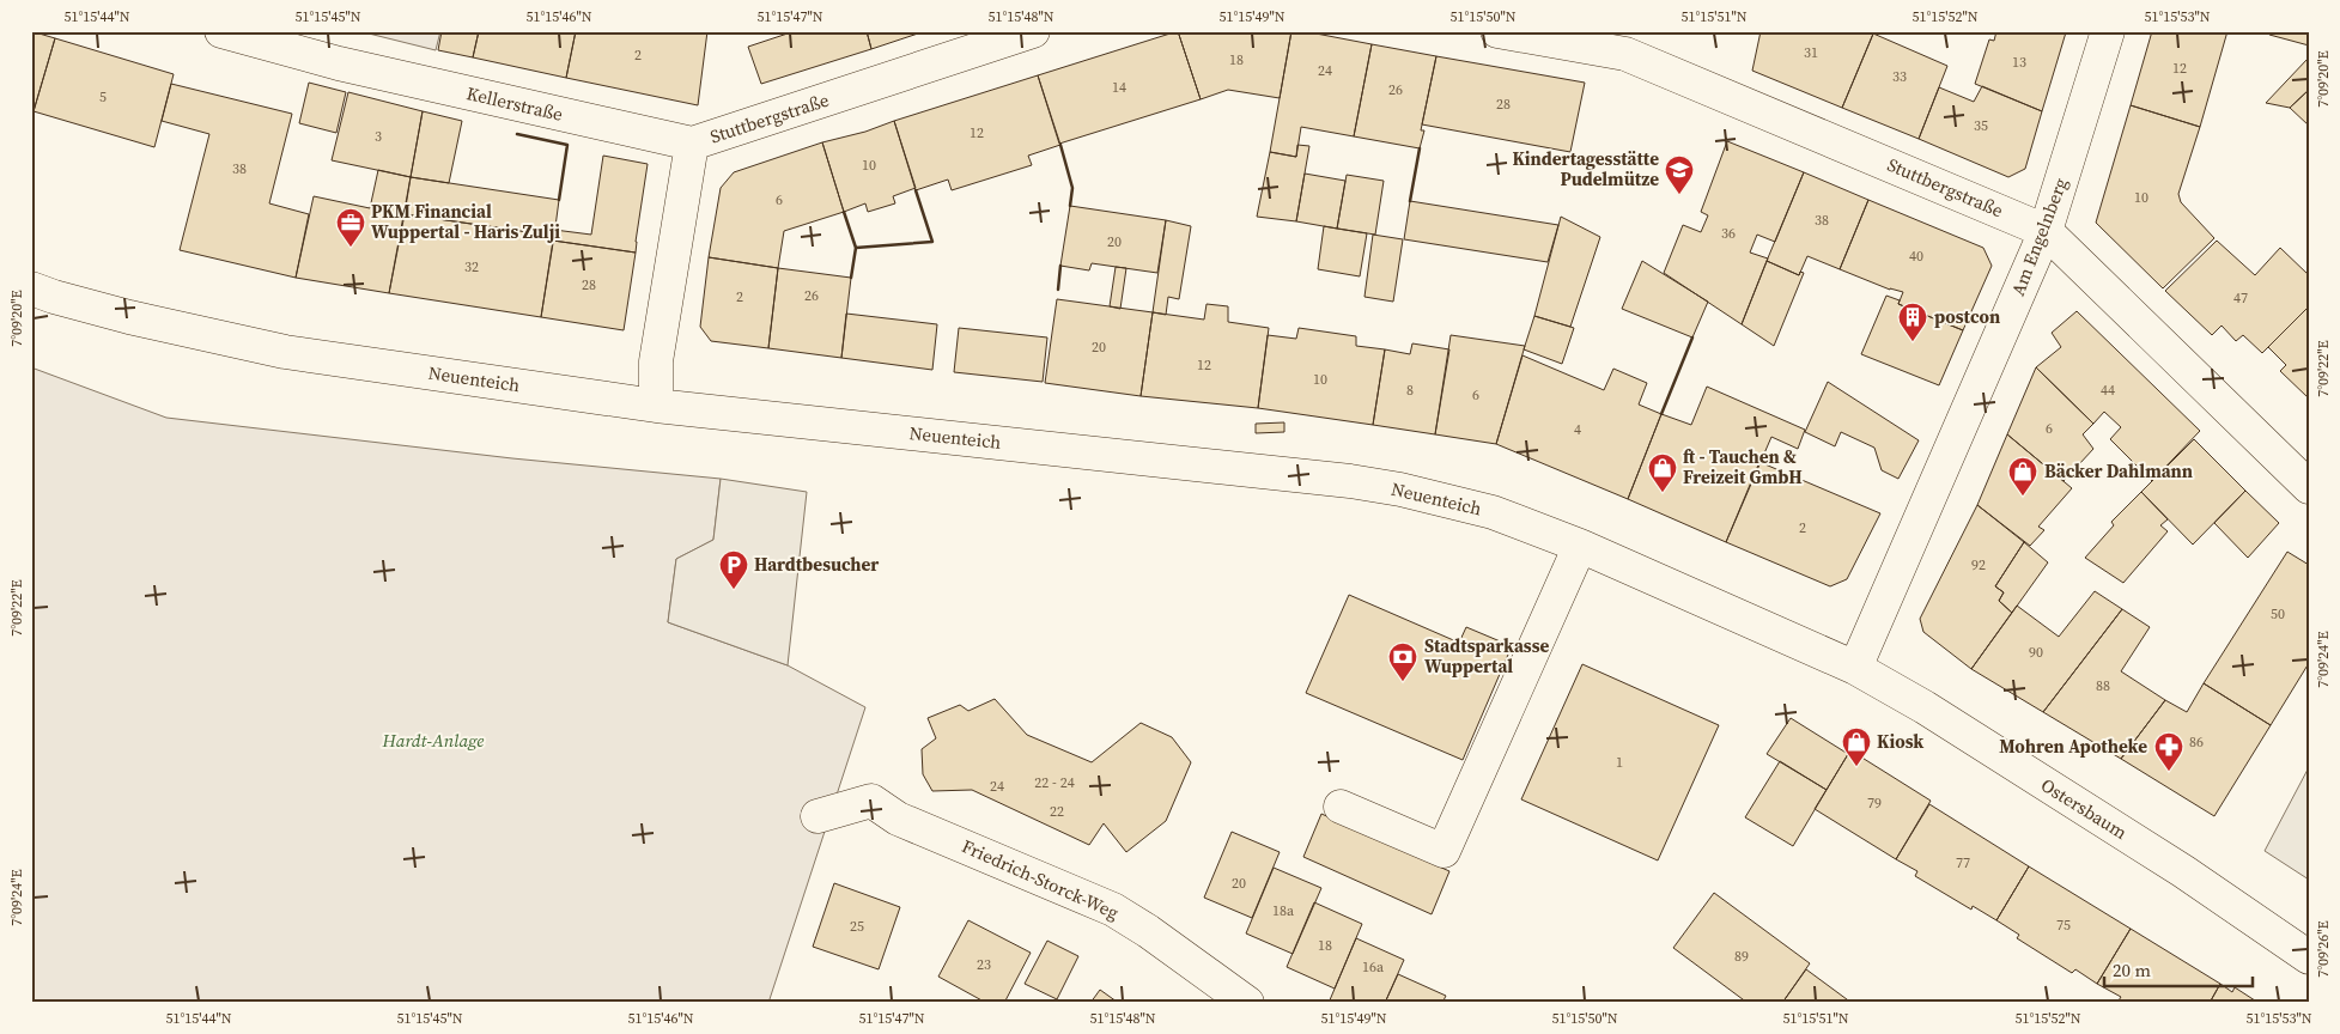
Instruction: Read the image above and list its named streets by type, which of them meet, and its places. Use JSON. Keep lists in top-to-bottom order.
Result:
{
  "streets": {
    "street": [
      "Kellerstraße",
      "Stuttbergstraße",
      "Am Engelnberg",
      "Neuenteich",
      "Ostersbaum",
      "Friedrich-Storck-Weg"
    ]
  },
  "crossings": [
    ["Kellerstraße", "Stuttbergstraße"],
    ["Stuttbergstraße", "Am Engelnberg"],
    ["Stuttbergstraße", "Neuenteich"],
    ["Am Engelnberg", "Neuenteich"],
    ["Am Engelnberg", "Ostersbaum"],
    ["Neuenteich", "Ostersbaum"]
  ],
  "parks": ["Hardt-Anlage"],
  "places": {
    "school or university": ["Kindertagesstätte Pudelmütze"],
    "office": ["PKM Financial Wuppertal - Haris Zulji"],
    "building": ["postcon"],
    "shop": ["ft - Tauchen & Freizeit GmbH", "Bäcker Dahlmann", "Kiosk"],
    "parking": ["Hardtbesucher"],
    "bank": ["Stadtsparkasse Wuppertal"],
    "pharmacy": ["Mohren Apotheke"]
  },
  "house_numbers": [
    "31",
    "2",
    "18",
    "13",
    "12",
    "24",
    "33",
    "14",
    "26",
    "5",
    "28",
    "35",
    "12",
    "3",
    "10",
    "38",
    "10",
    "6",
    "38",
    "36",
    "20",
    "40",
    "32",
    "28",
    "26",
    "2",
    "47",
    "20",
    "12",
    "10",
    "8",
    "44",
    "6",
    "6",
    "4",
    "2",
    "92",
    "50",
    "90",
    "88",
    "86",
    "1",
    "22 - 24",
    "24",
    "79",
    "22",
    "77",
    "20",
    "18a",
    "75",
    "25",
    "18",
    "89",
    "23",
    "16a"
  ],
  "scale_bar": "20 m",
  "coordinates": [
    "51°15'44\"N",
    "51°15'45\"N",
    "51°15'46\"N",
    "51°15'47\"N",
    "51°15'48\"N",
    "51°15'49\"N",
    "51°15'50\"N",
    "51°15'51\"N",
    "51°15'52\"N",
    "51°15'53\"N",
    "7°09'20\"E",
    "7°09'22\"E",
    "7°09'24\"E",
    "7°09'26\"E"
  ]
}
